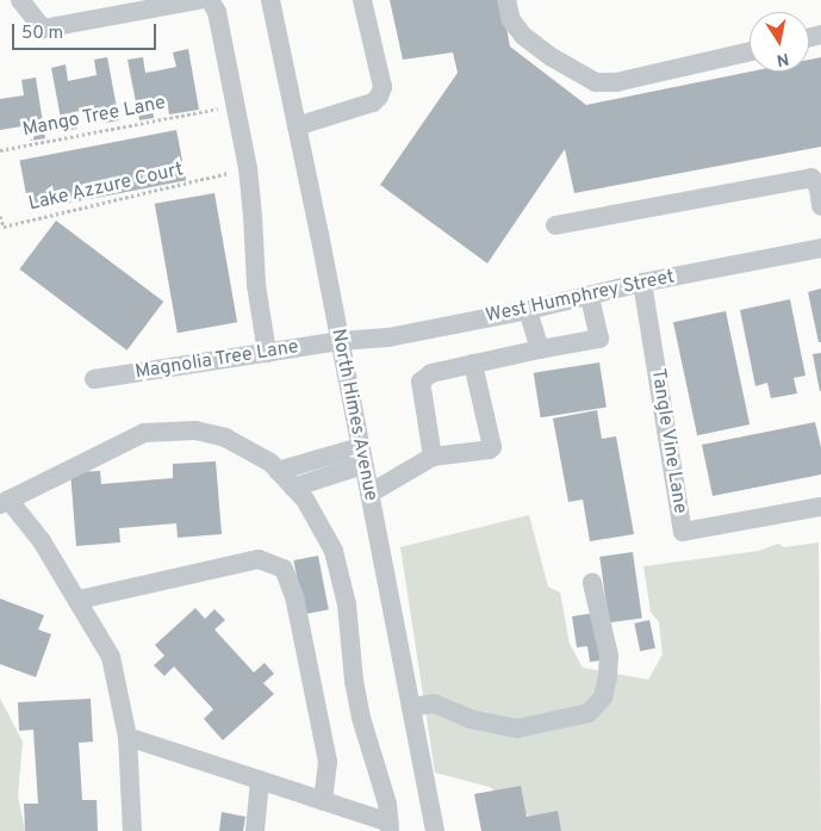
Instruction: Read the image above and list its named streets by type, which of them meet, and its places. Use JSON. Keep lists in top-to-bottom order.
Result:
{
  "streets": {
    "street": [
      "West Humphrey Street",
      "Magnolia Tree Lane",
      "North Himes Avenue",
      "Tangle Vine Lane"
    ],
    "path": ["Mango Tree Lane", "Lake Azzure Court"]
  },
  "crossings": [
    ["West Humphrey Street", "Magnolia Tree Lane"],
    ["West Humphrey Street", "North Himes Avenue"],
    ["West Humphrey Street", "Tangle Vine Lane"],
    ["Magnolia Tree Lane", "North Himes Avenue"]
  ],
  "scale_bar": "50 m",
  "north": "bottom"
}
